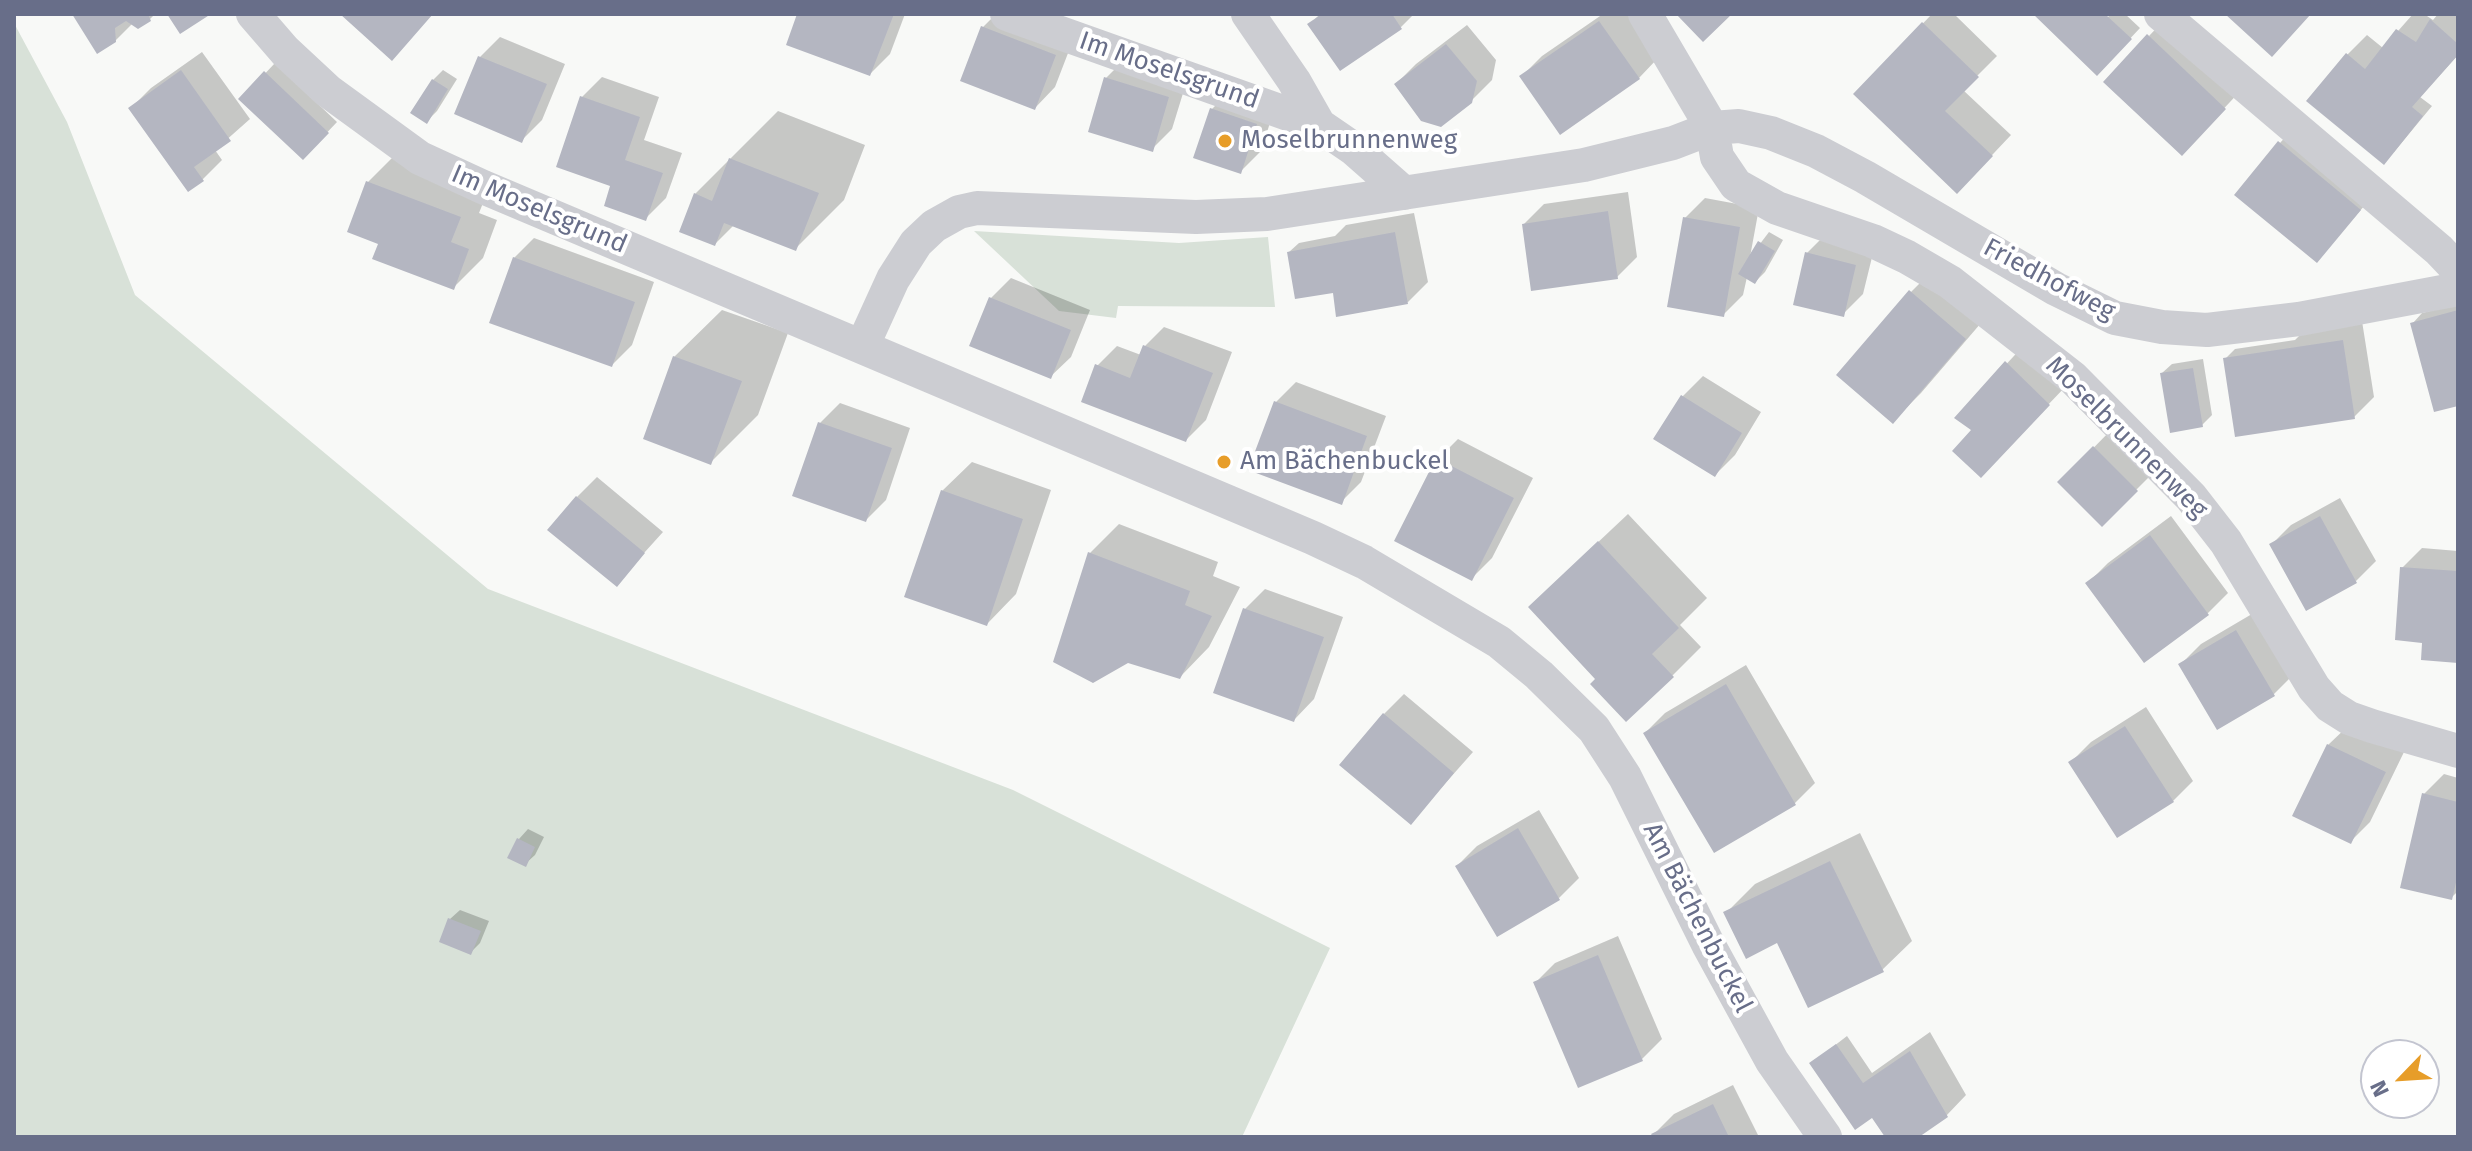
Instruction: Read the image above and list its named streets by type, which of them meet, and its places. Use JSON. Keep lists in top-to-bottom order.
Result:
{
  "streets": {
    "street": [
      "Im Moselsgrund",
      "Friedhofweg",
      "Moselbrunnenweg",
      "Am Bächenbuckel"
    ]
  },
  "crossings": [
    ["Im Moselsgrund", "Am Bächenbuckel"],
    ["Friedhofweg", "Moselbrunnenweg"]
  ],
  "places": ["Moselbrunnenweg", "Am Bächenbuckel"],
  "north": "bottom left"
}
